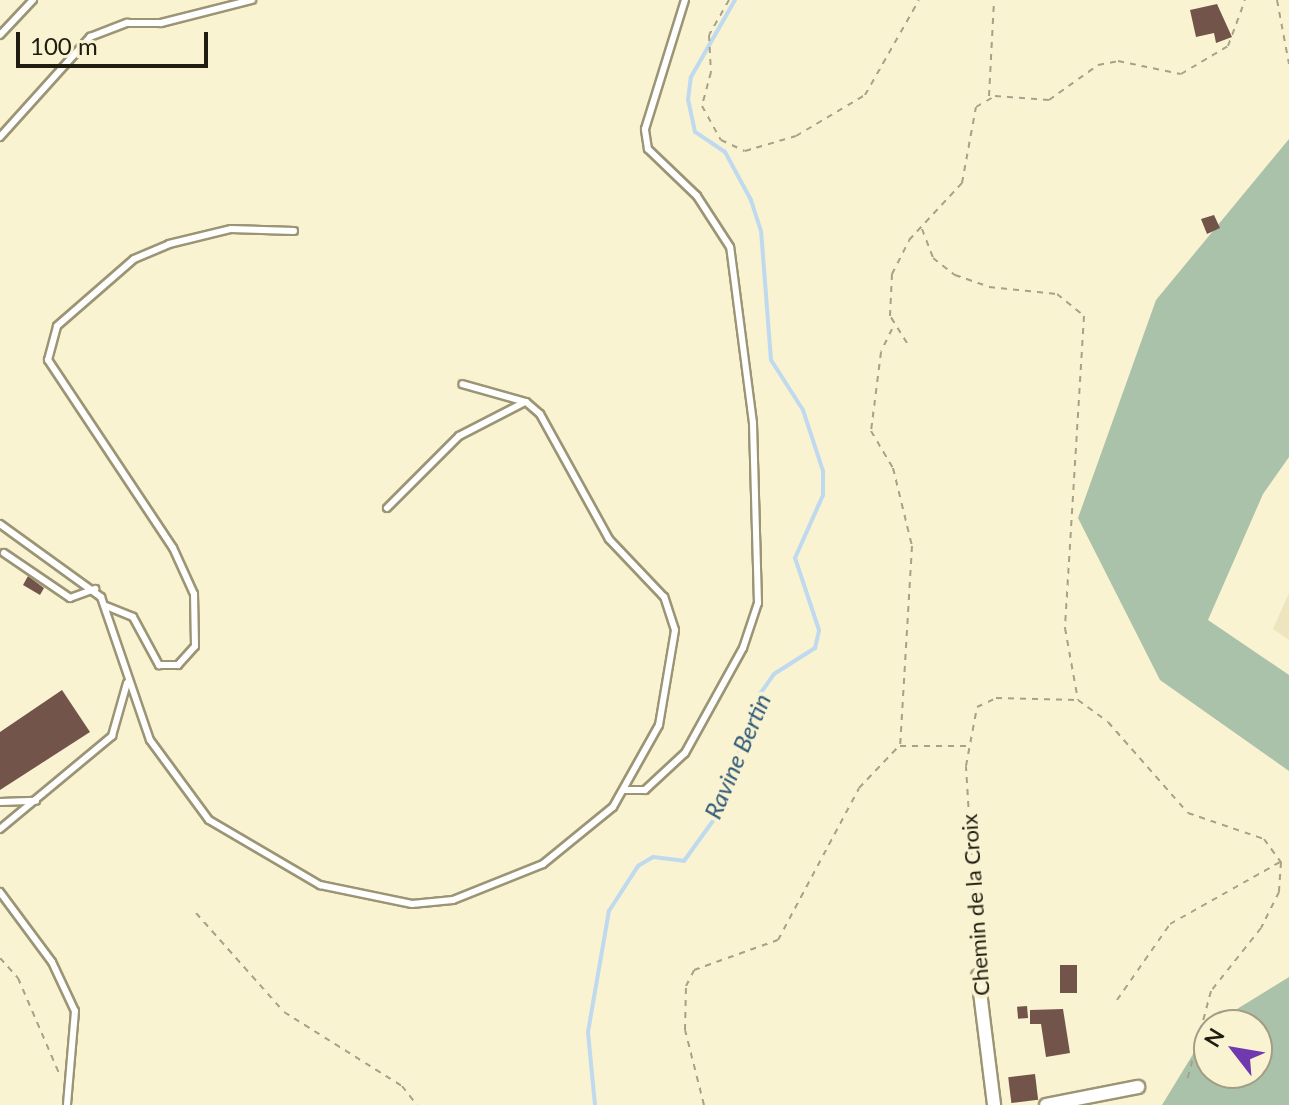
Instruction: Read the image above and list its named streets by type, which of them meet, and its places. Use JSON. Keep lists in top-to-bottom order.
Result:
{
  "streets": {
    "street": ["Chemin de la Croix"]
  },
  "water": ["Ravine Bertin"],
  "scale_bar": "100 m",
  "north": "top left"
}
